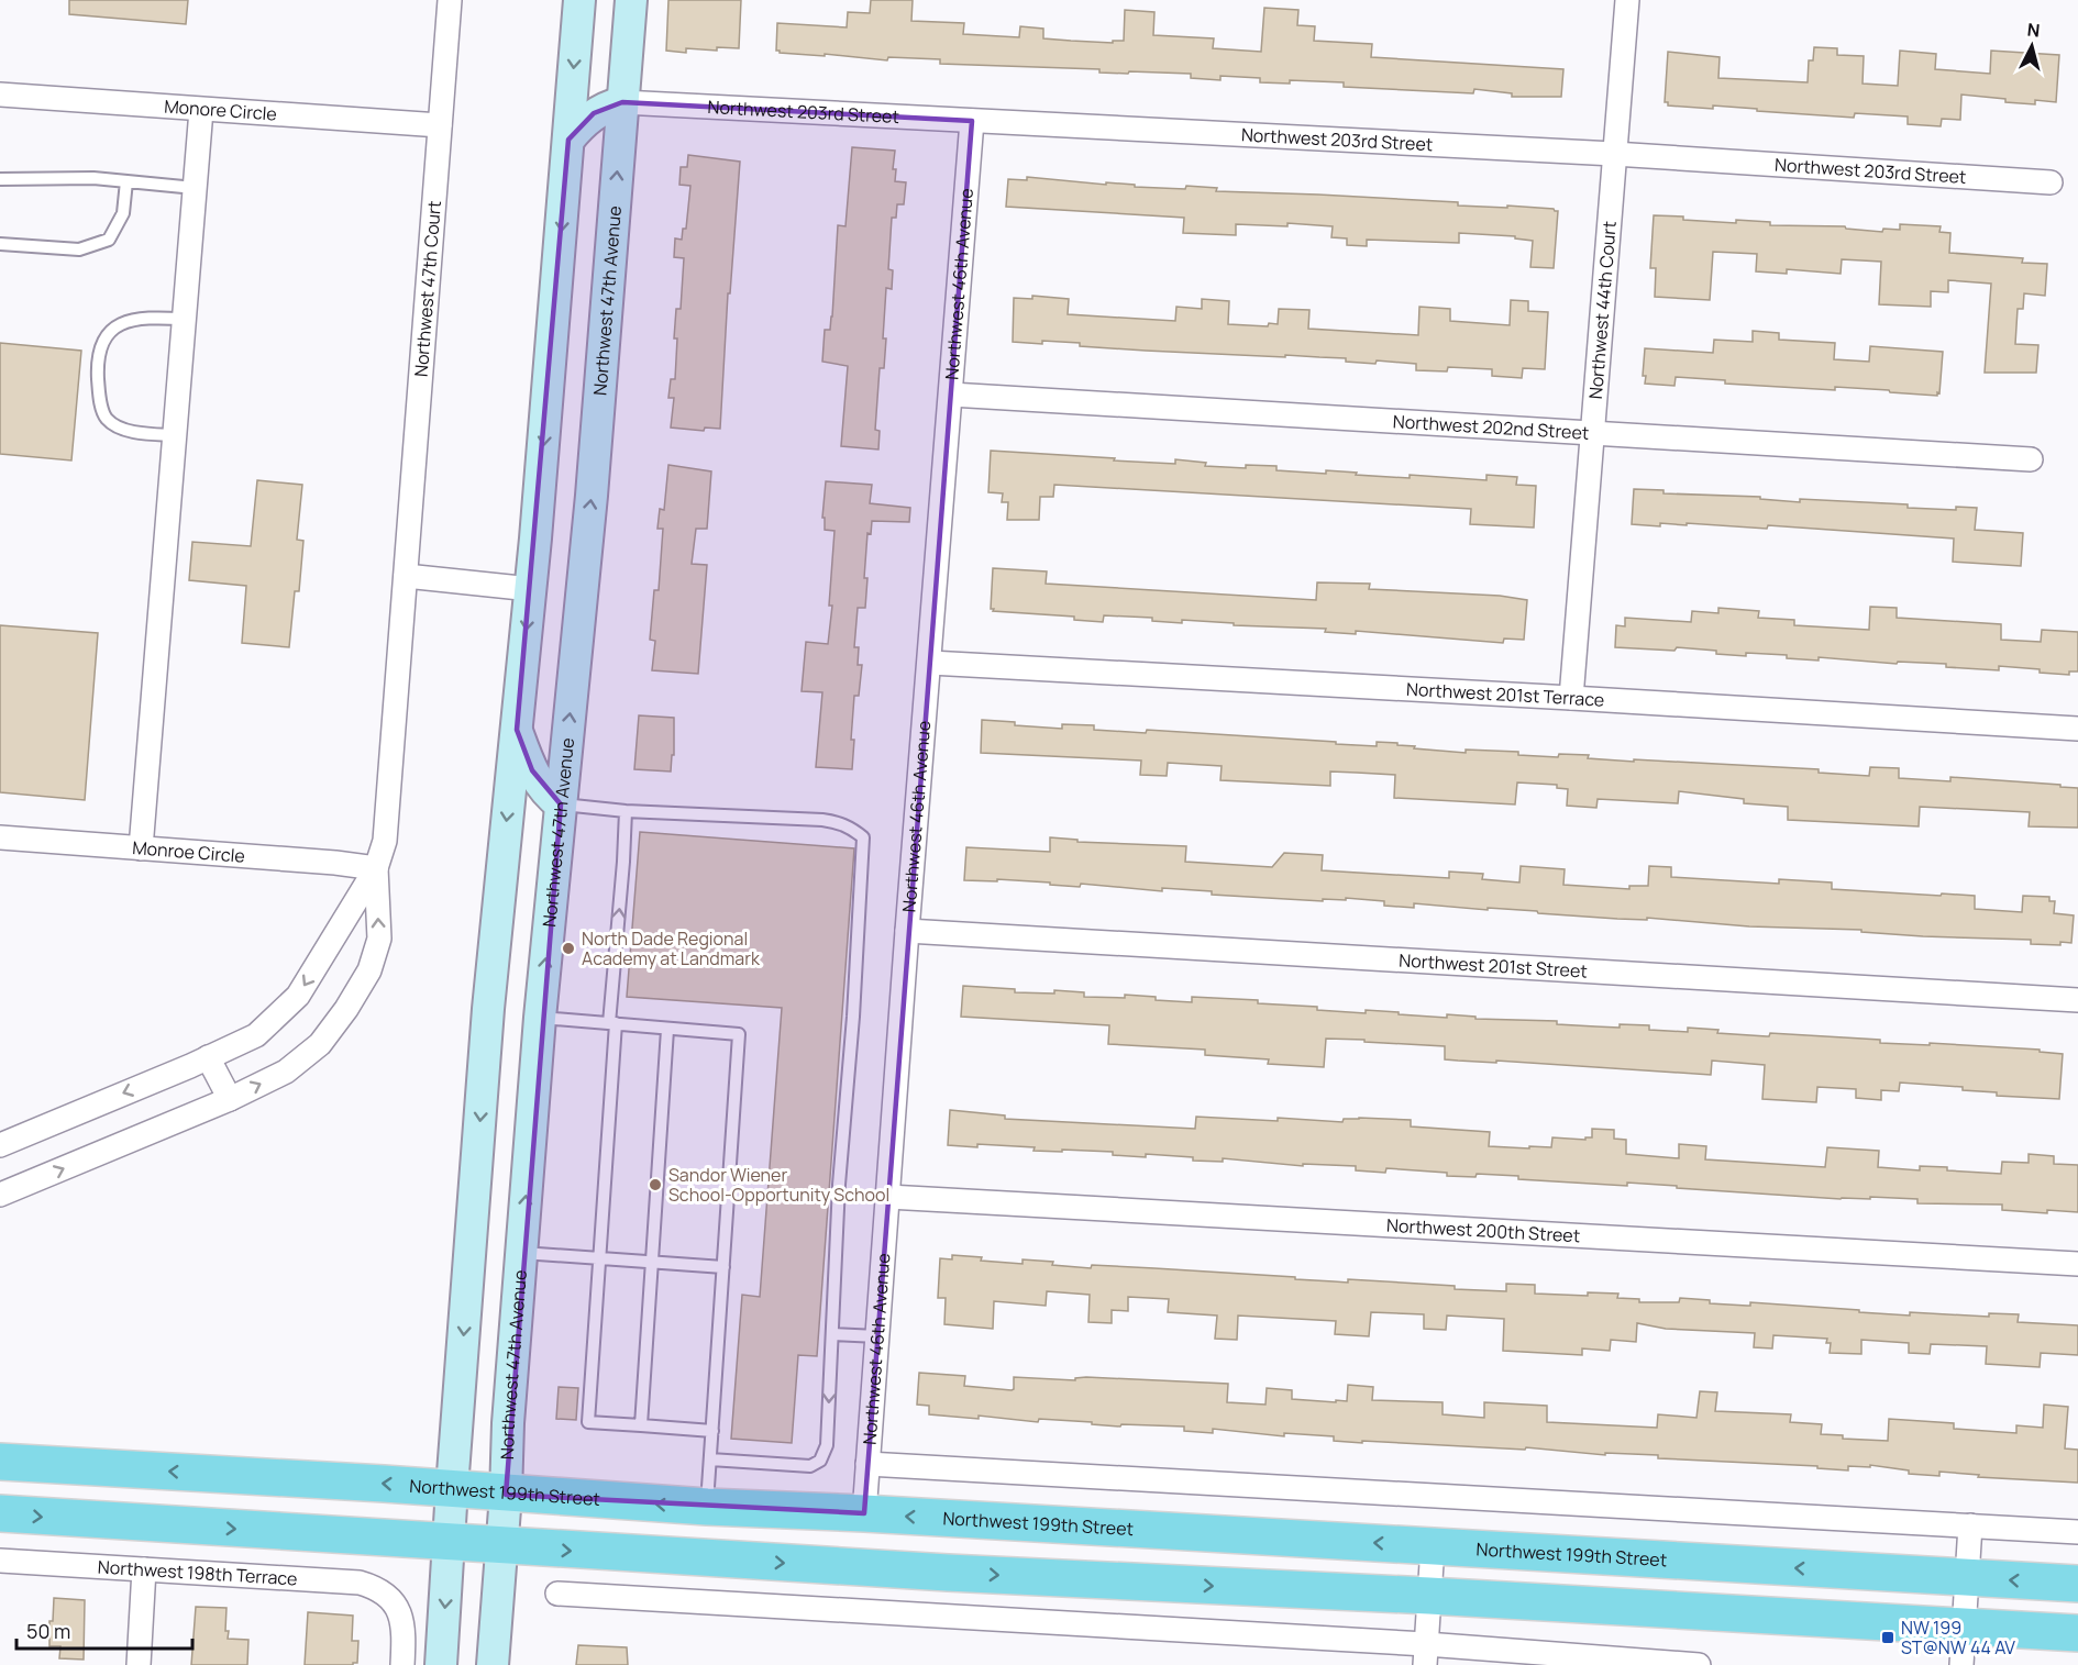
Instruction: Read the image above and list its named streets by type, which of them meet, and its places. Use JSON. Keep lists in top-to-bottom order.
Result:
{
  "streets": {
    "main road": ["Northwest 47th Avenue", "Northwest 199th Street"],
    "street": [
      "Monore Circle",
      "Northwest 203rd Street",
      "Northwest 46th Avenue",
      "Northwest 47th Court",
      "Northwest 44th Court",
      "Northwest 202nd Street",
      "Northwest 201st Terrace",
      "Monroe Circle",
      "Northwest 201st Street",
      "Northwest 200th Street",
      "Northwest 198th Terrace"
    ]
  },
  "crossings": [
    ["Monore Circle", "Northwest 47th Court"],
    ["Northwest 203rd Street", "Northwest 46th Avenue"],
    ["Northwest 203rd Street", "Northwest 47th Avenue"],
    ["Northwest 203rd Street", "Northwest 44th Court"],
    ["Northwest 46th Avenue", "Northwest 202nd Street"],
    ["Northwest 46th Avenue", "Northwest 201st Terrace"],
    ["Northwest 46th Avenue", "Northwest 201st Street"],
    ["Northwest 46th Avenue", "Northwest 200th Street"],
    ["Northwest 46th Avenue", "Northwest 199th Street"],
    ["Northwest 47th Court", "Monroe Circle"],
    ["Northwest 47th Avenue", "Northwest 199th Street"],
    ["Northwest 44th Court", "Northwest 202nd Street"],
    ["Northwest 44th Court", "Northwest 201st Terrace"]
  ],
  "places": {
    "other": ["North Dade Regional Academy at Landmark", "Sandor Wiener School-Opportunity School"],
    "transit": ["NW 199 ST@NW 44 AV"]
  },
  "scale_bar": "50 m",
  "north": "top"
}
